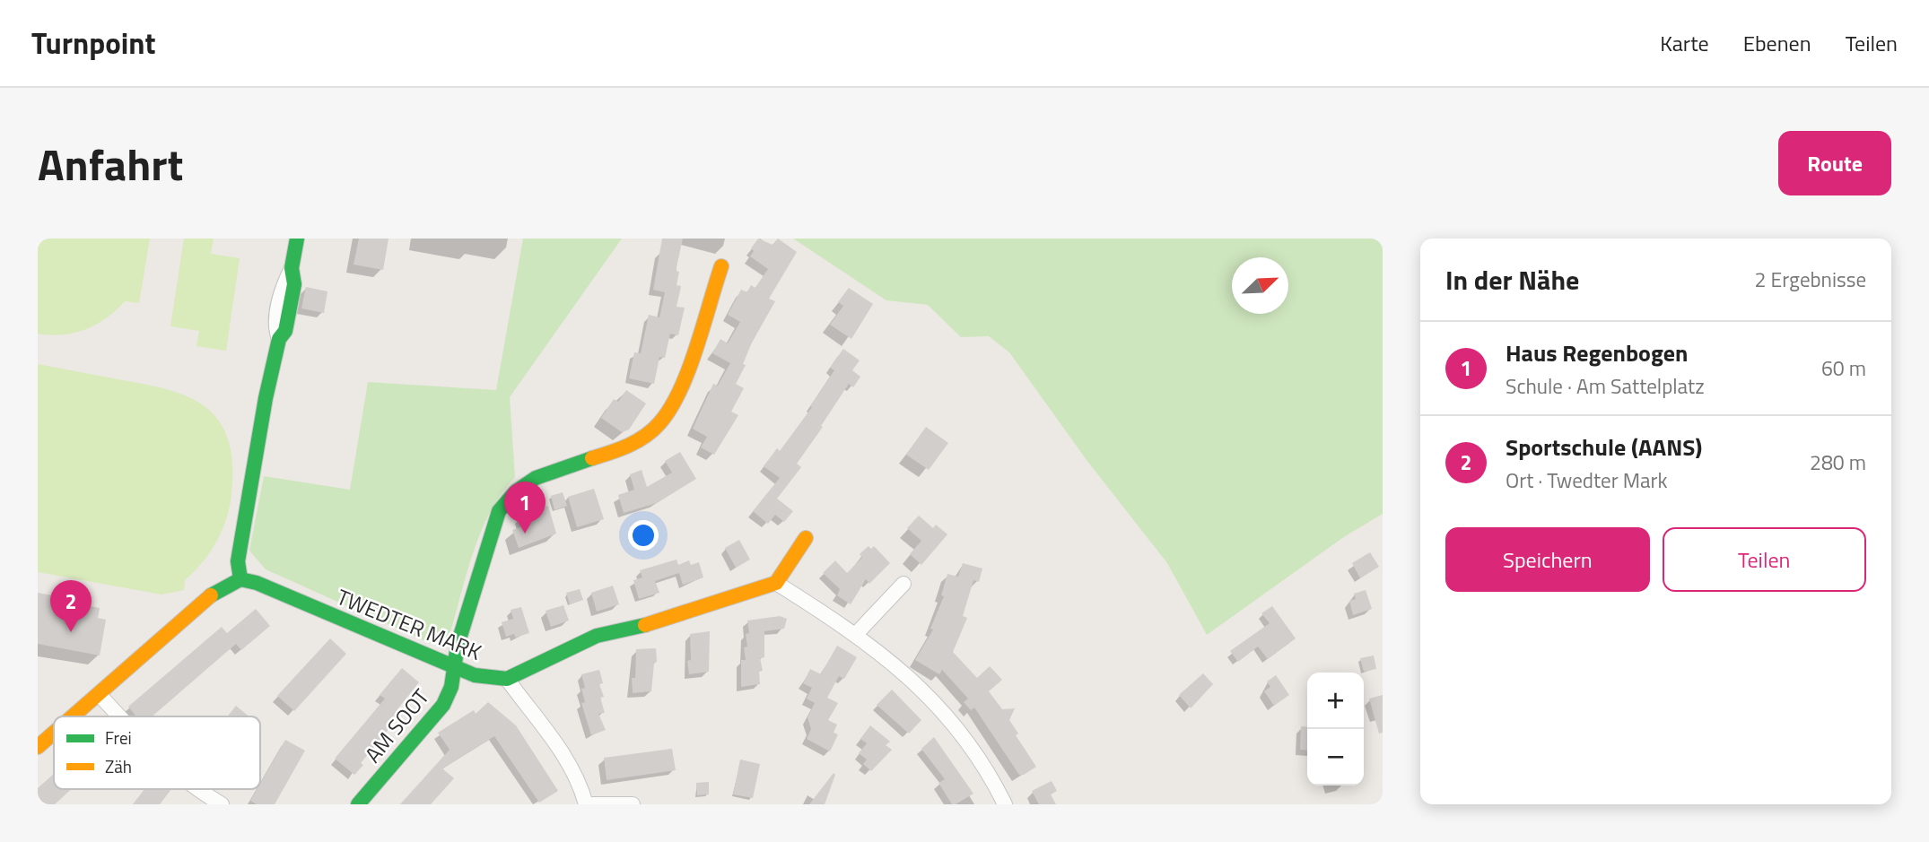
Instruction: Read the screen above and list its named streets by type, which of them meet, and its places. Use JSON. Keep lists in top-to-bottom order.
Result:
{
  "streets": {
    "street": ["TWEDTER MARK", "AM SOOT"]
  },
  "crossings": [
    ["TWEDTER MARK", "AM SOOT"]
  ],
  "legend": ["Frei", "Zäh"],
  "north": "top right",
  "page": {
    "header": "Turnpoint",
    "nav": ["Karte", "Ebenen", "Teilen"],
    "title": "Anfahrt",
    "buttons": [
      "Route",
      ["Speichern", "Teilen"]
    ],
    "heading": ["In der Nähe", "2 Ergebnisse"],
    "list": [
      {
        "mark": "1",
        "name": "Haus Regenbogen",
        "note": "Schule · Am Sattelplatz",
        "value": "60 m"
      },
      {
        "mark": "2",
        "name": "Sportschule (AANS)",
        "note": "Ort · Twedter Mark",
        "value": "280 m"
      }
    ],
    "pins": ["1", "2"],
    "map_buttons": ["+", "−"]
  }
}
